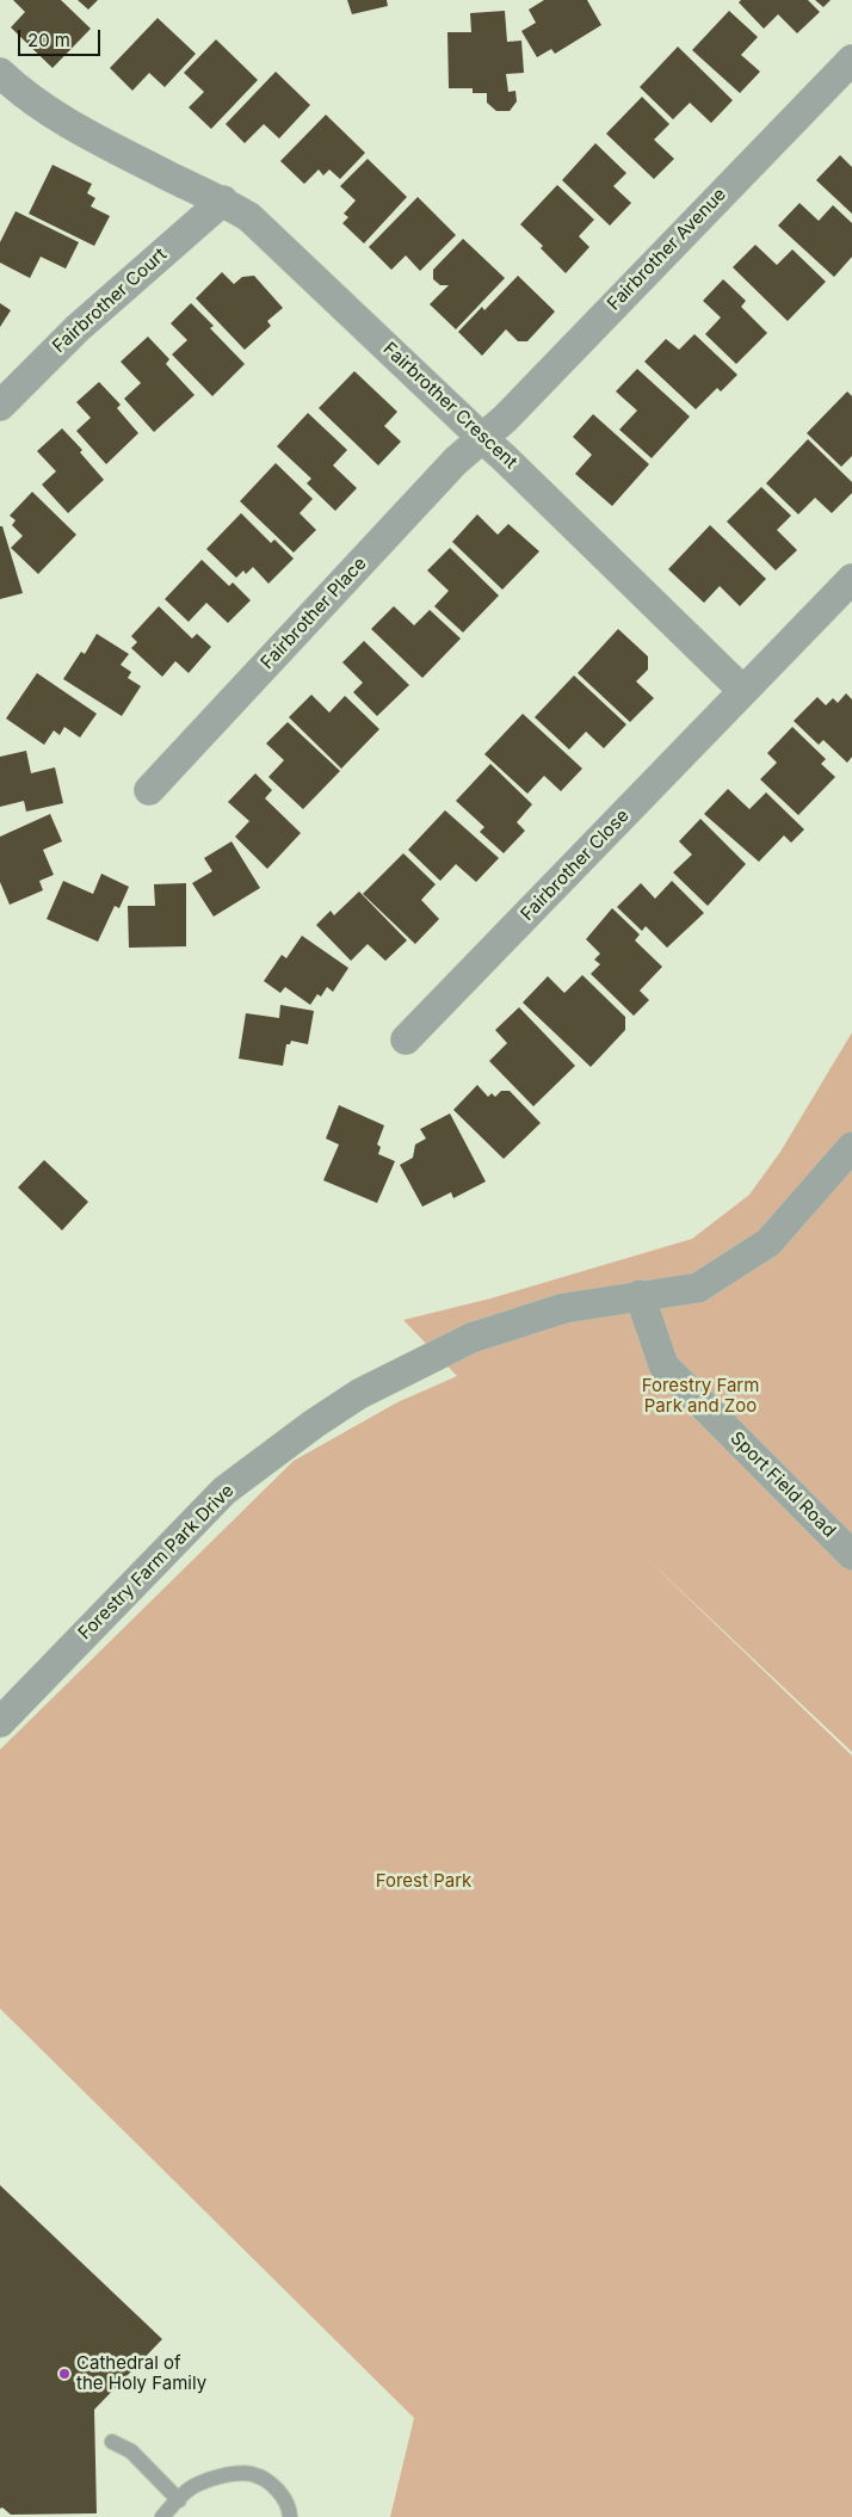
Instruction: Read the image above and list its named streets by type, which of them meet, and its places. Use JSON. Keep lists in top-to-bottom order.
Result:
{
  "streets": {
    "street": [
      "Fairbrother Avenue",
      "Fairbrother Court",
      "Fairbrother Crescent",
      "Fairbrother Place",
      "Fairbrother Close",
      "Sport Field Road",
      "Forestry Farm Park Drive"
    ]
  },
  "crossings": [
    ["Fairbrother Avenue", "Fairbrother Crescent"],
    ["Fairbrother Avenue", "Fairbrother Place"],
    ["Fairbrother Court", "Fairbrother Crescent"],
    ["Fairbrother Crescent", "Fairbrother Place"],
    ["Fairbrother Crescent", "Fairbrother Close"],
    ["Sport Field Road", "Forestry Farm Park Drive"]
  ],
  "parks": ["Forestry Farm Park and Zoo", "Forest Park"],
  "places": ["Cathedral of the Holy Family"],
  "scale_bar": "20 m"
}
